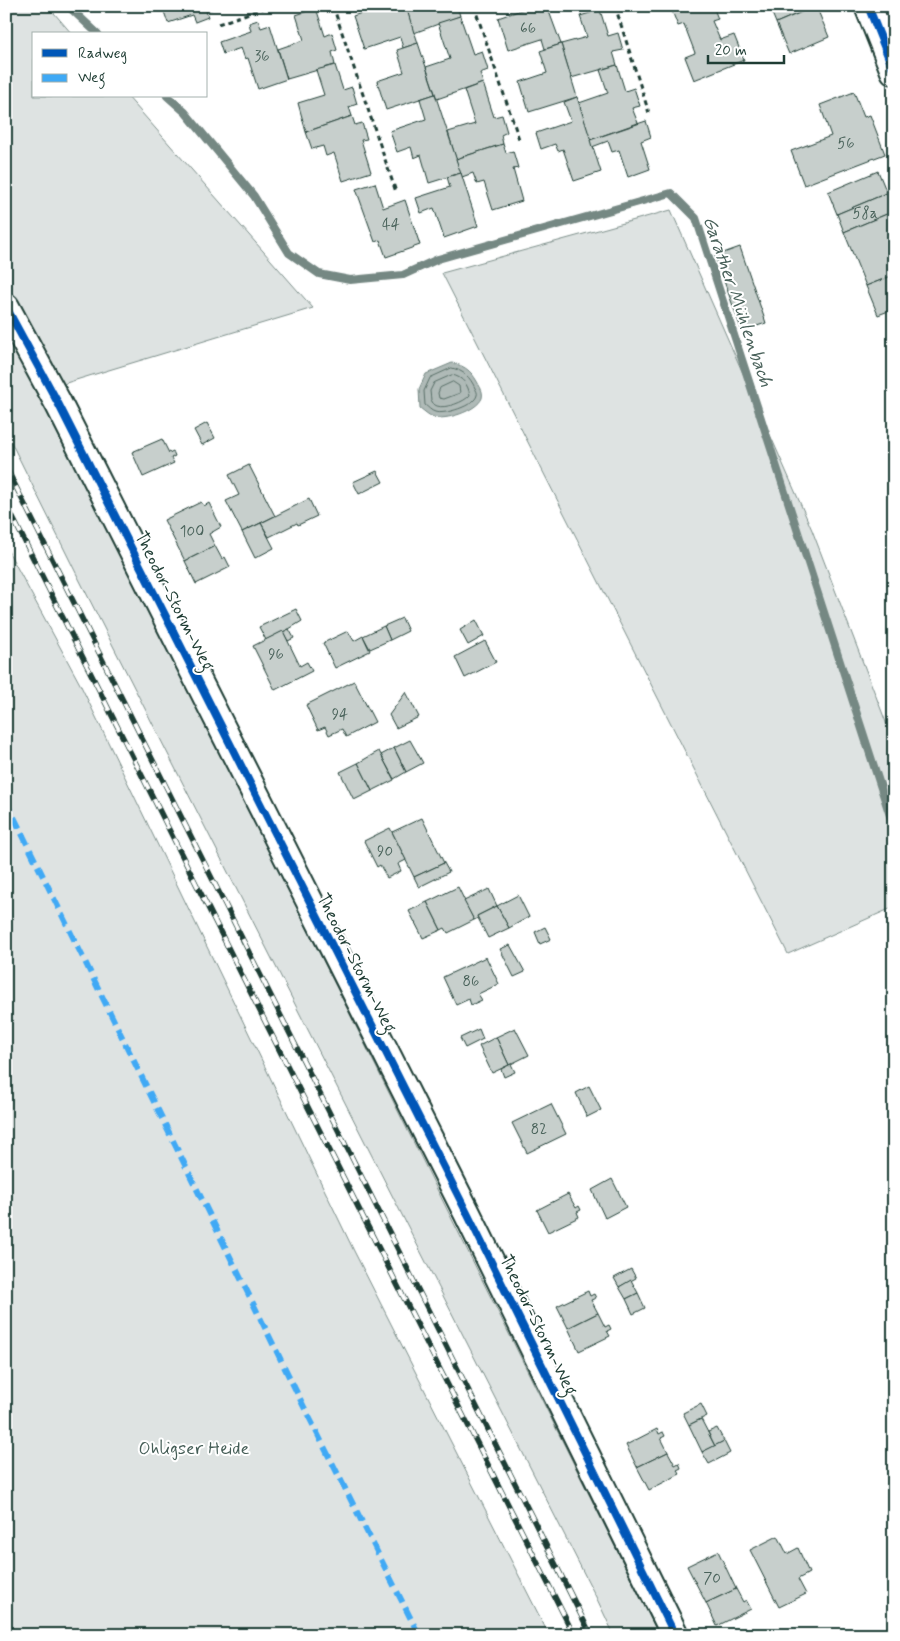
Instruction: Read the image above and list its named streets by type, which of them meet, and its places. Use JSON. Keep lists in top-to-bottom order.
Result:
{
  "streets": {
    "street": ["Theodor-Storm-Weg"]
  },
  "water": ["Garather Mühlenbach"],
  "parks": ["Ohligser Heide"],
  "house_numbers": [
    "66",
    "36",
    "56",
    "58a",
    "44",
    "100",
    "96",
    "94",
    "90",
    "86",
    "82",
    "70"
  ],
  "legend": ["Radweg", "Weg"],
  "scale_bar": "20 m"
}
